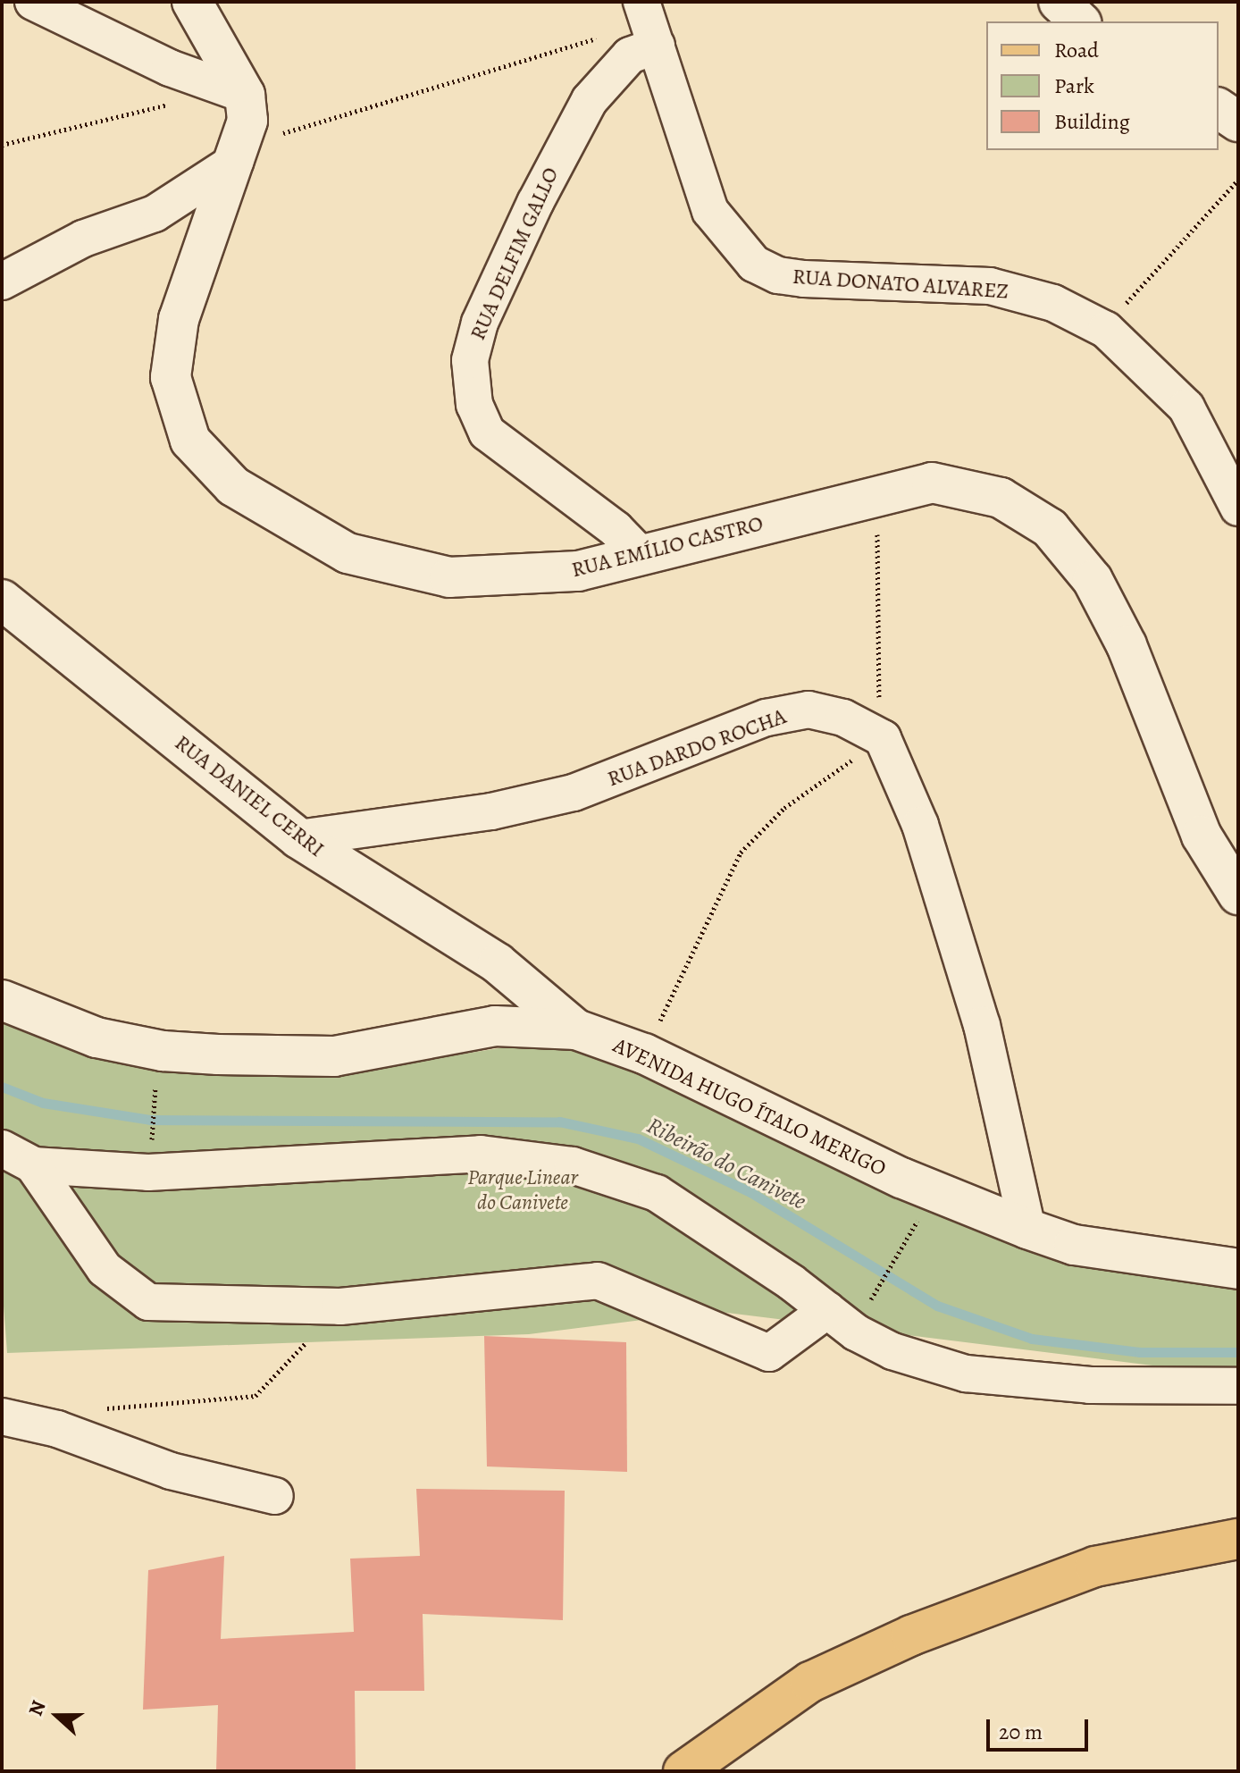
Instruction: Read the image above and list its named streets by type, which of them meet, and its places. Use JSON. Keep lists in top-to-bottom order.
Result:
{
  "streets": {
    "street": [
      "RUA DELFIM GALLO",
      "RUA DONATO ALVAREZ",
      "RUA EMÍLIO CASTRO",
      "RUA DARDO ROCHA",
      "RUA DANIEL CERRI",
      "AVENIDA HUGO ÍTALO MERIGO"
    ]
  },
  "crossings": [
    ["RUA DELFIM GALLO", "RUA DONATO ALVAREZ"],
    ["RUA DELFIM GALLO", "RUA EMÍLIO CASTRO"],
    ["RUA DARDO ROCHA", "RUA DANIEL CERRI"],
    ["RUA DANIEL CERRI", "AVENIDA HUGO ÍTALO MERIGO"]
  ],
  "water": ["Ribeirão do Canivete"],
  "parks": ["Parque Linear do Canivete"],
  "legend": ["Road", "Park", "Building"],
  "scale_bar": "20 m",
  "north": "left"
}
